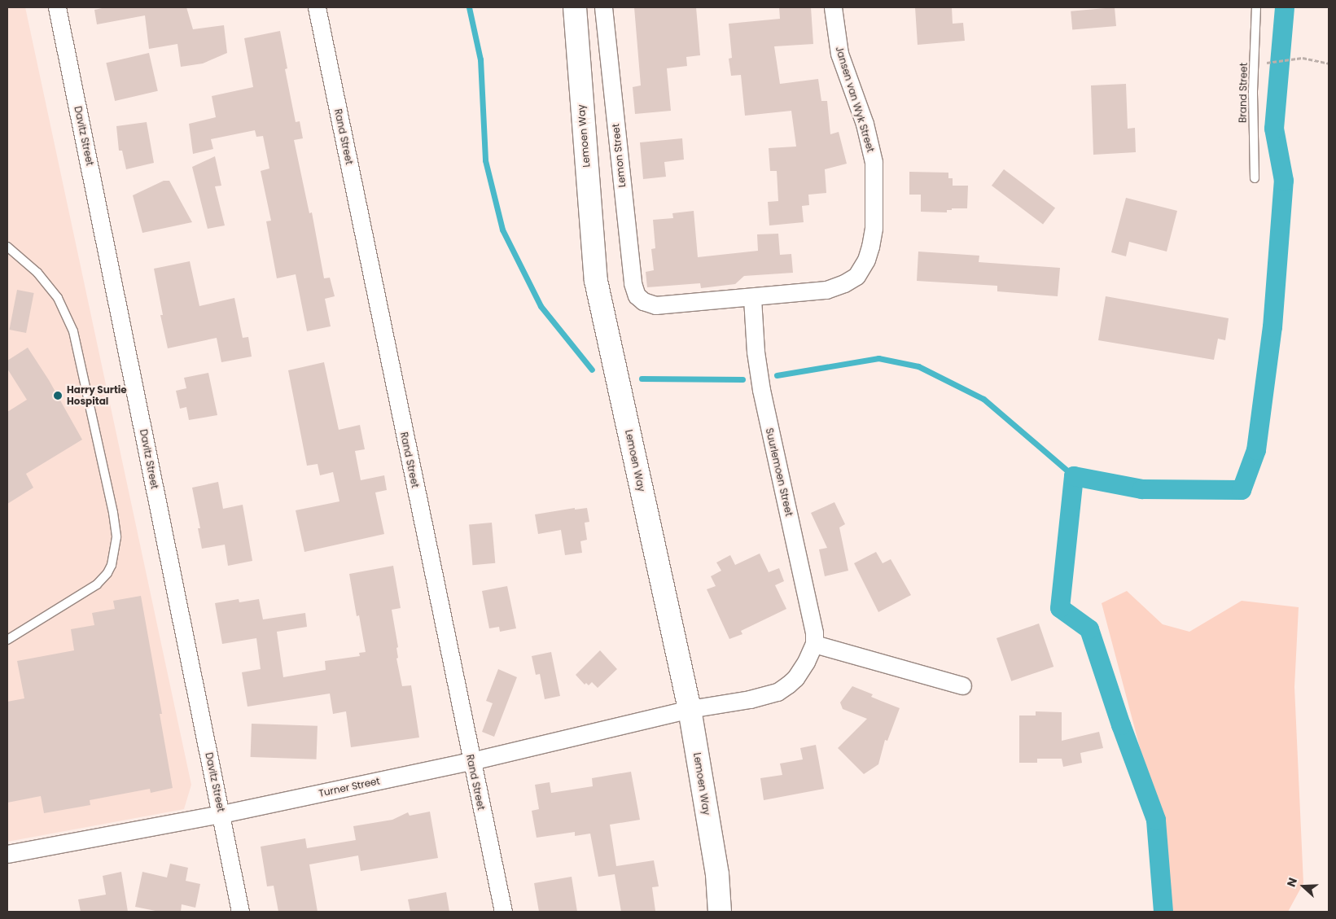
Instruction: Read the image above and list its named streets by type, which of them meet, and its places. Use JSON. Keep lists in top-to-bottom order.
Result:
{
  "streets": {
    "highway": ["Lemoen Way"],
    "street": [
      "Jansen van Wyk Street",
      "Davitz Street",
      "Rand Street",
      "Lemon Street",
      "Suurlemoen Street",
      "Turner Street"
    ],
    "lane": ["Brand Street"]
  },
  "crossings": [
    ["Jansen van Wyk Street", "Lemon Street"],
    ["Jansen van Wyk Street", "Suurlemoen Street"],
    ["Davitz Street", "Turner Street"],
    ["Lemoen Way", "Turner Street"],
    ["Rand Street", "Turner Street"]
  ],
  "places": ["Harry Surtie Hospital"],
  "north": "left"
}
